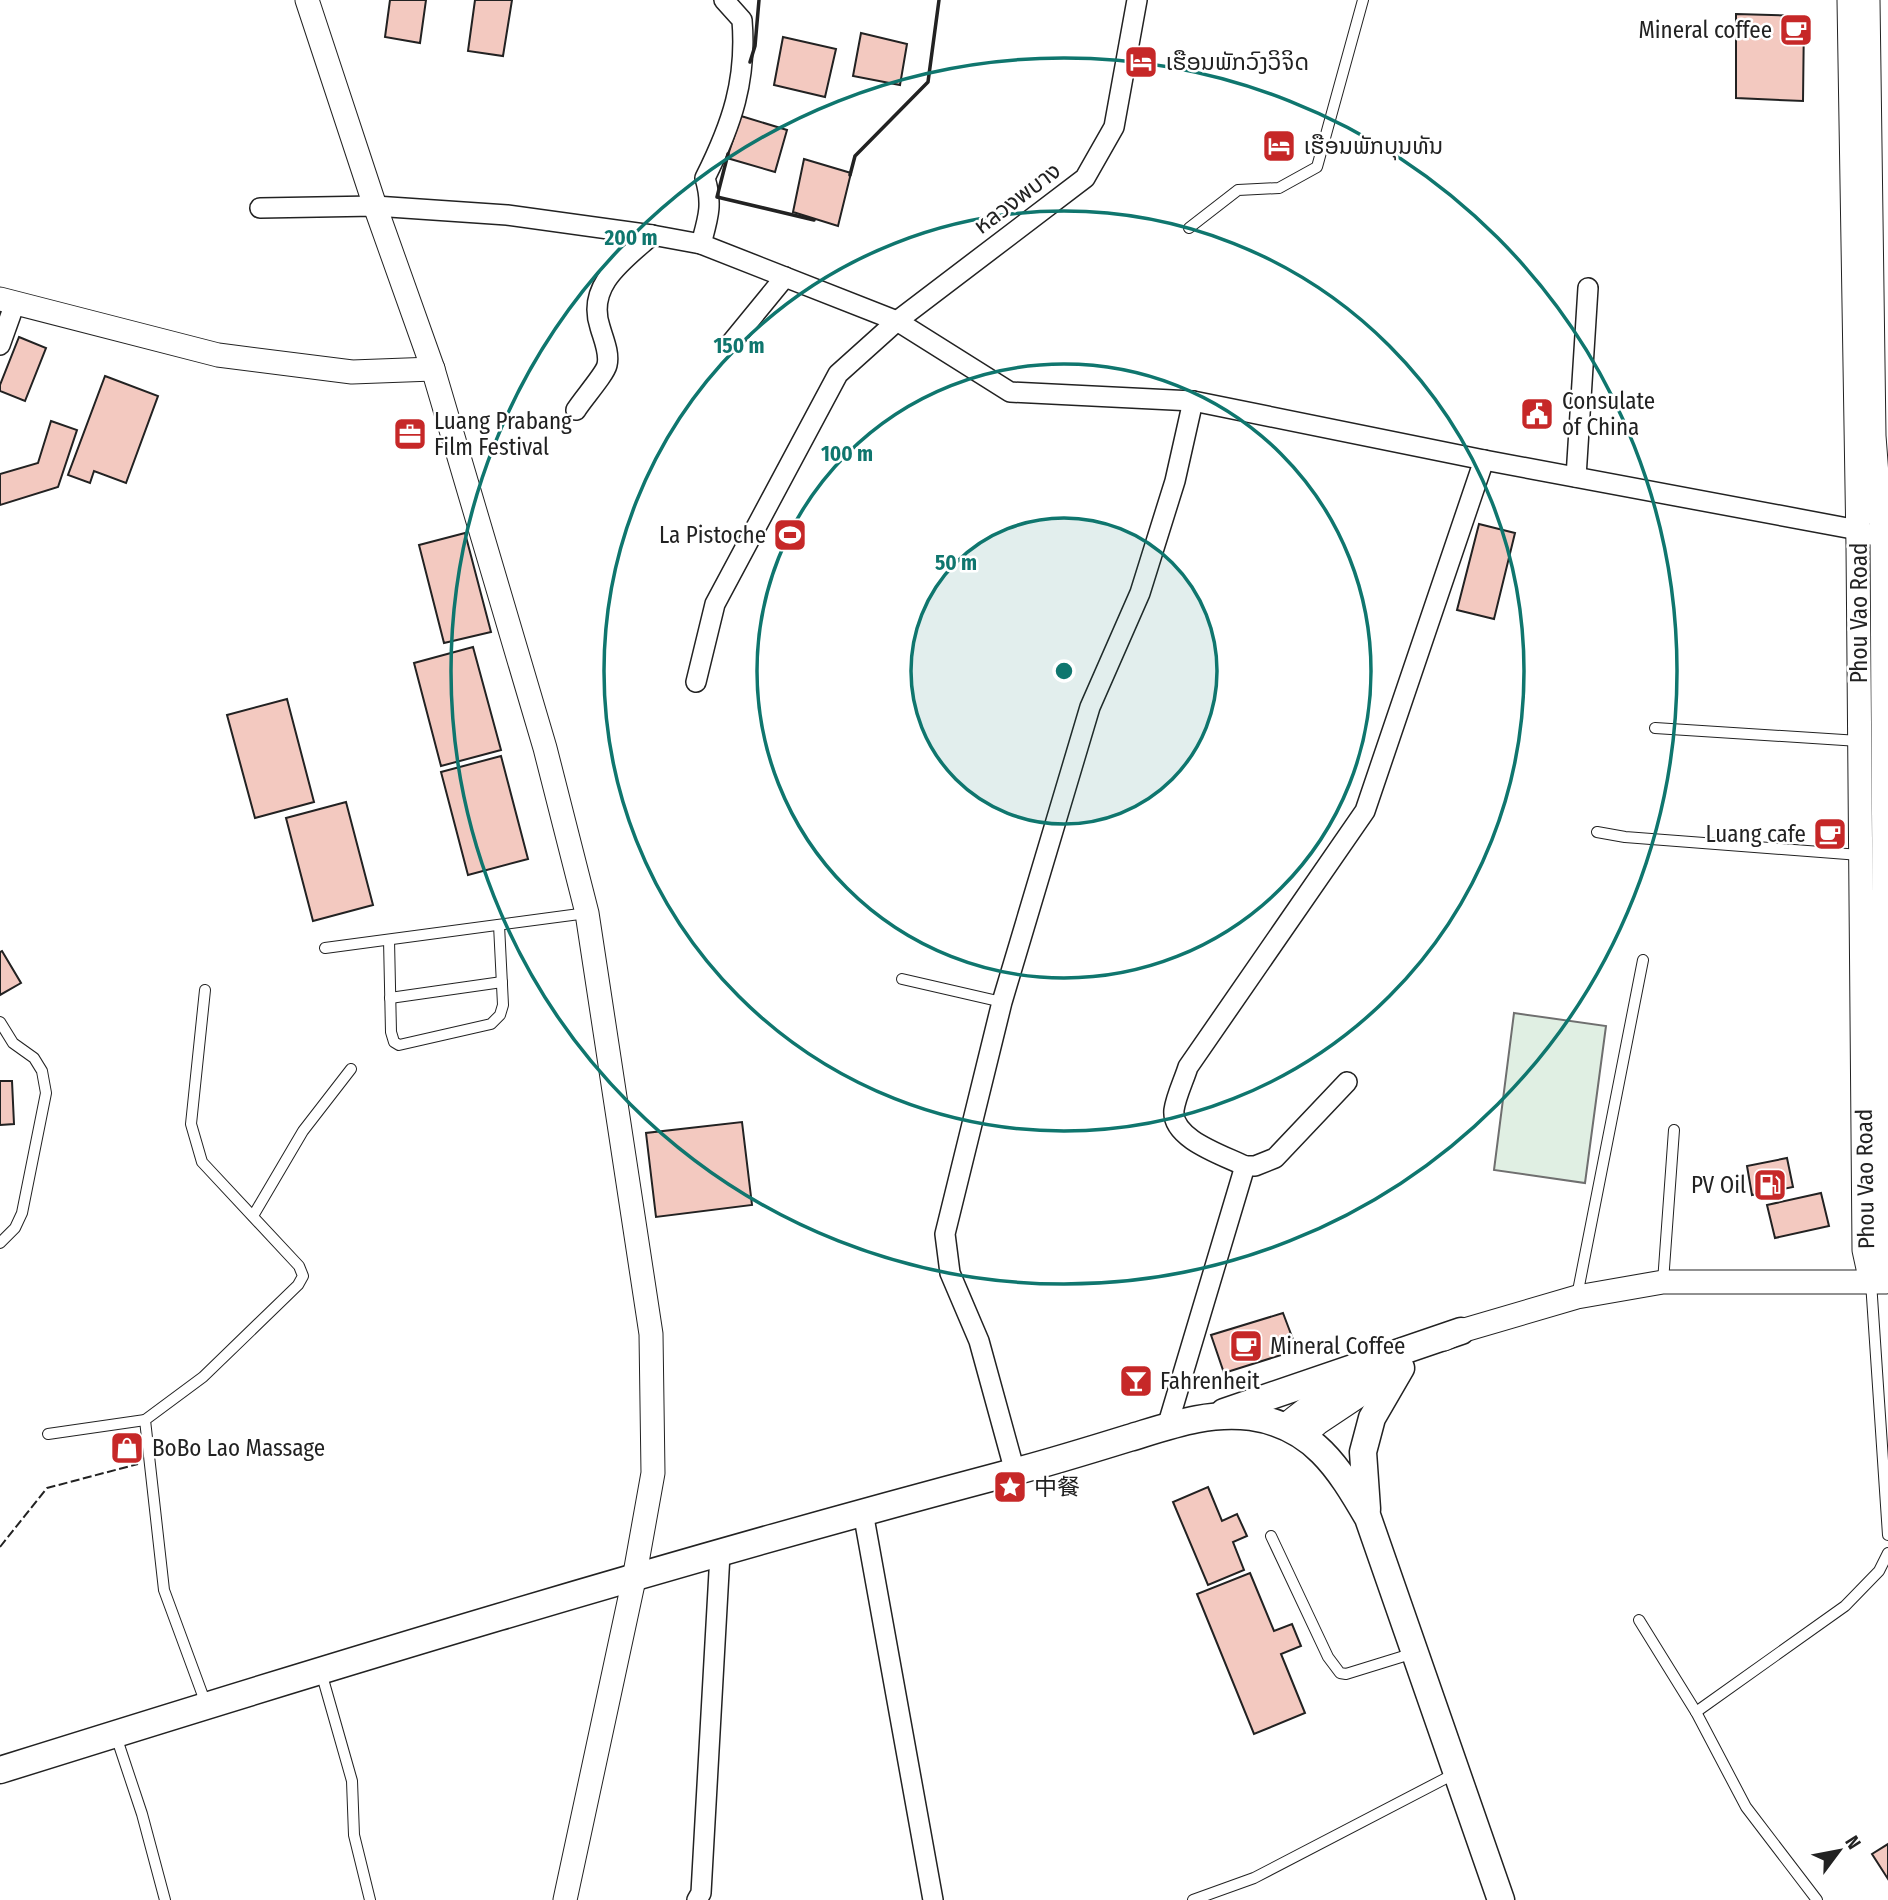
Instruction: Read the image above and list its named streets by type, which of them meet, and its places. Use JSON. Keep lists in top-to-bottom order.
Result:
{
  "streets": {
    "street": ["หลวงพบาง", "Phou Vao Road"]
  },
  "places": {
    "cafe": ["Mineral coffee", "Luang cafe", "Mineral Coffee"],
    "hotel": ["ເຮືອນພັກວົງວິຈິດ", "ເຮືອນພັກບຸນທັນ"],
    "public building": ["Consulate of China"],
    "office": ["Luang Prabang Film Festival"],
    "sports": ["La Pistoche"],
    "fuel station": ["PV Oil"],
    "bar": ["Fahrenheit"],
    "shop": ["BoBo Lao Massage"],
    "place": ["中餐"]
  },
  "north": "top right",
  "rings": [
    "200 m",
    "150 m",
    "100 m",
    "50 m"
  ]
}
